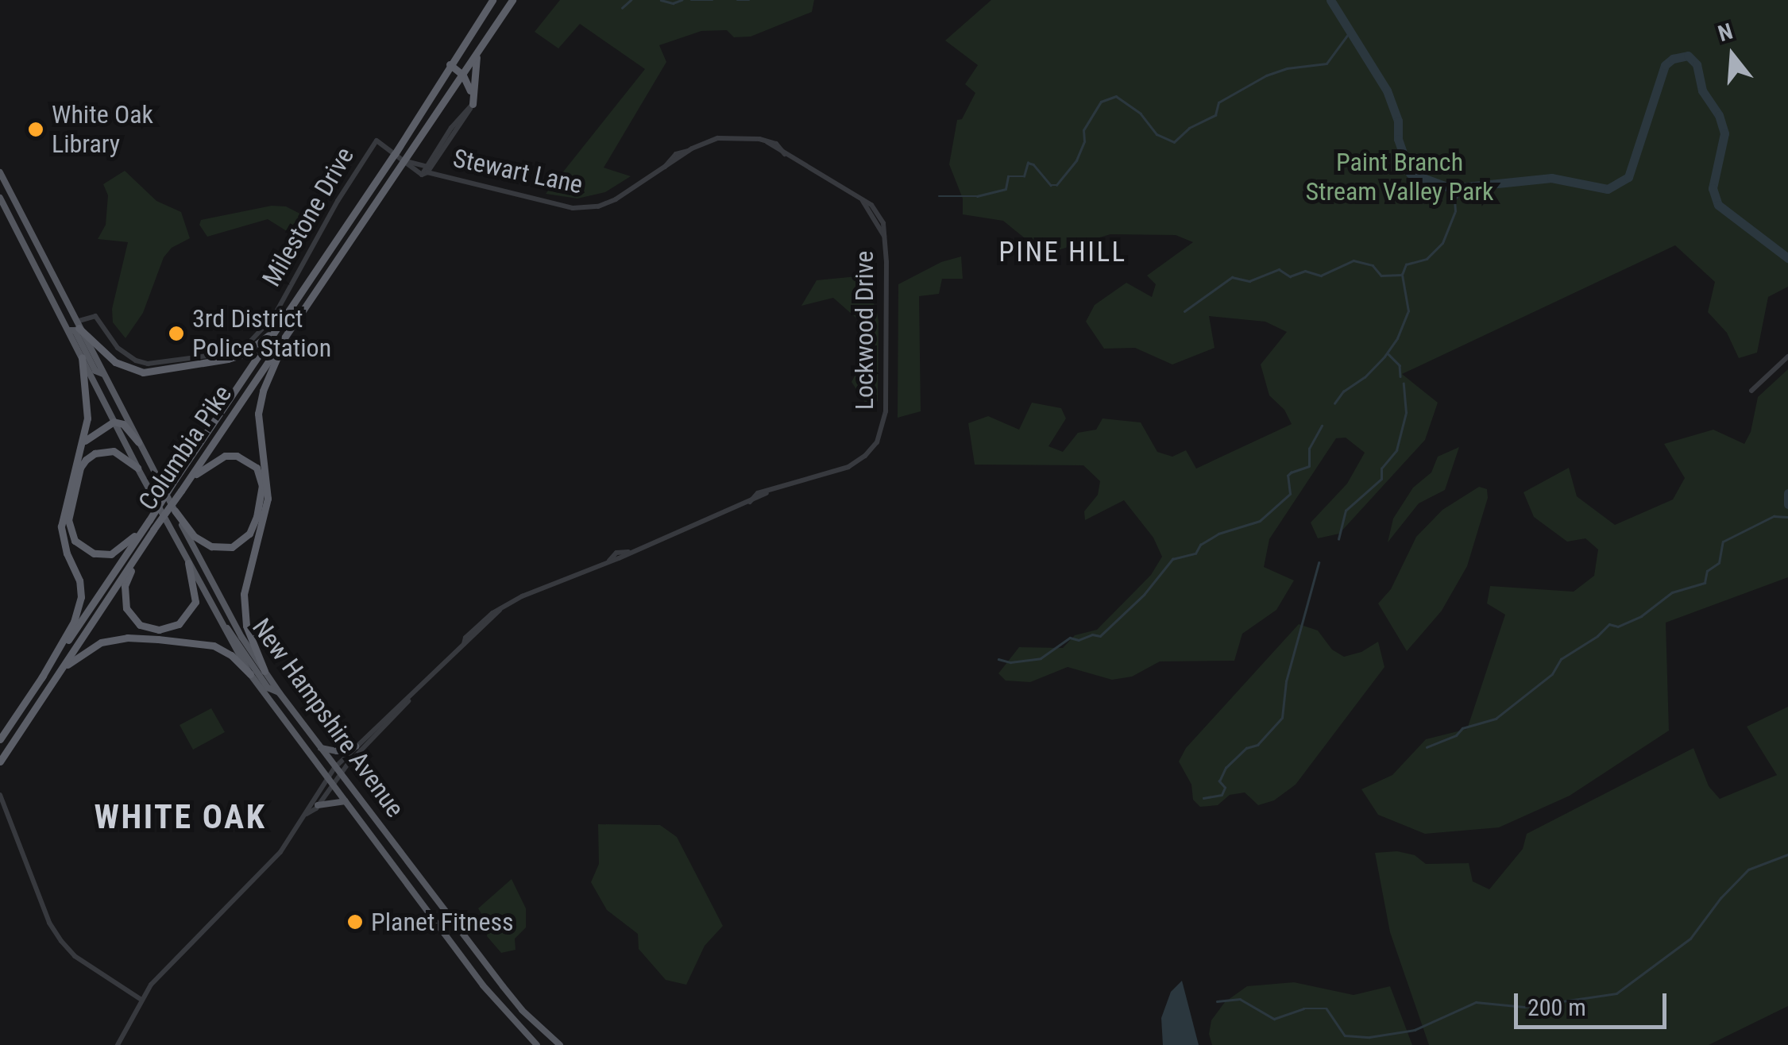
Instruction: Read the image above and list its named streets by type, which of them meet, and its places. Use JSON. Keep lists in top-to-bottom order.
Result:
{
  "streets": {
    "highway": ["Columbia Pike"],
    "main road": ["New Hampshire Avenue"],
    "street": ["Stewart Lane", "Milestone Drive", "Lockwood Drive"]
  },
  "crossings": [
    ["Stewart Lane", "Milestone Drive"],
    ["Stewart Lane", "Lockwood Drive"],
    ["Stewart Lane", "Columbia Pike"],
    ["Milestone Drive", "New Hampshire Avenue"],
    ["Lockwood Drive", "New Hampshire Avenue"]
  ],
  "districts": ["PINE HILL", "WHITE OAK"],
  "parks": ["Paint Branch Stream Valley Park"],
  "places": ["White Oak Library", "3rd District Police Station", "Planet Fitness"],
  "scale_bar": "200 m",
  "north": "top"
}
